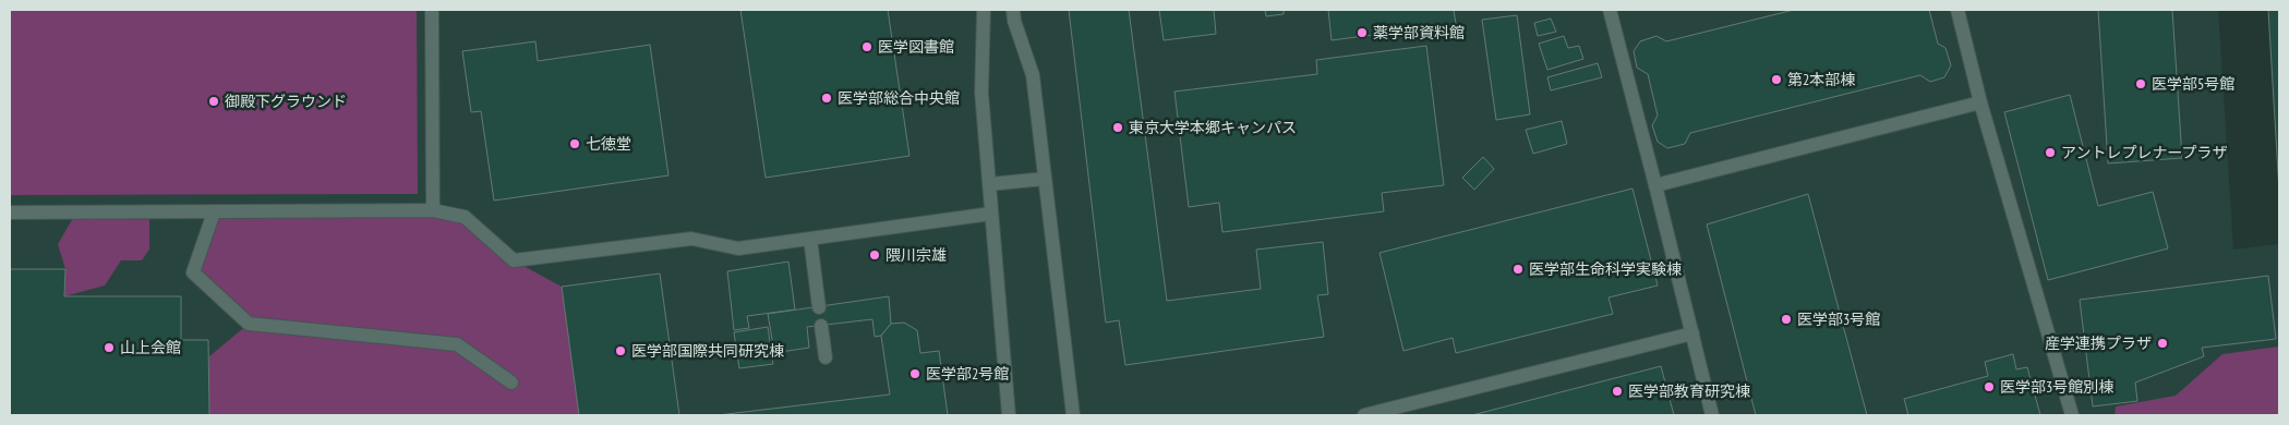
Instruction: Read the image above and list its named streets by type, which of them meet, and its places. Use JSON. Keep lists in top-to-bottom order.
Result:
{
  "places": [
    "薬学部資料館",
    "医学図書館",
    "第2本部棟",
    "医学部5号館",
    "医学部総合中央館",
    "御殿下グラウンド",
    "東京大学本郷キャンパス",
    "七徳堂",
    "アントレプレナープラザ",
    "隈川宗雄",
    "医学部生命科学実験棟",
    "医学部3号館",
    "産学連携プラザ",
    "山上会館",
    "医学部国際共同研究棟",
    "医学部2号館",
    "医学部3号館別棟",
    "医学部教育研究棟"
  ]
}
